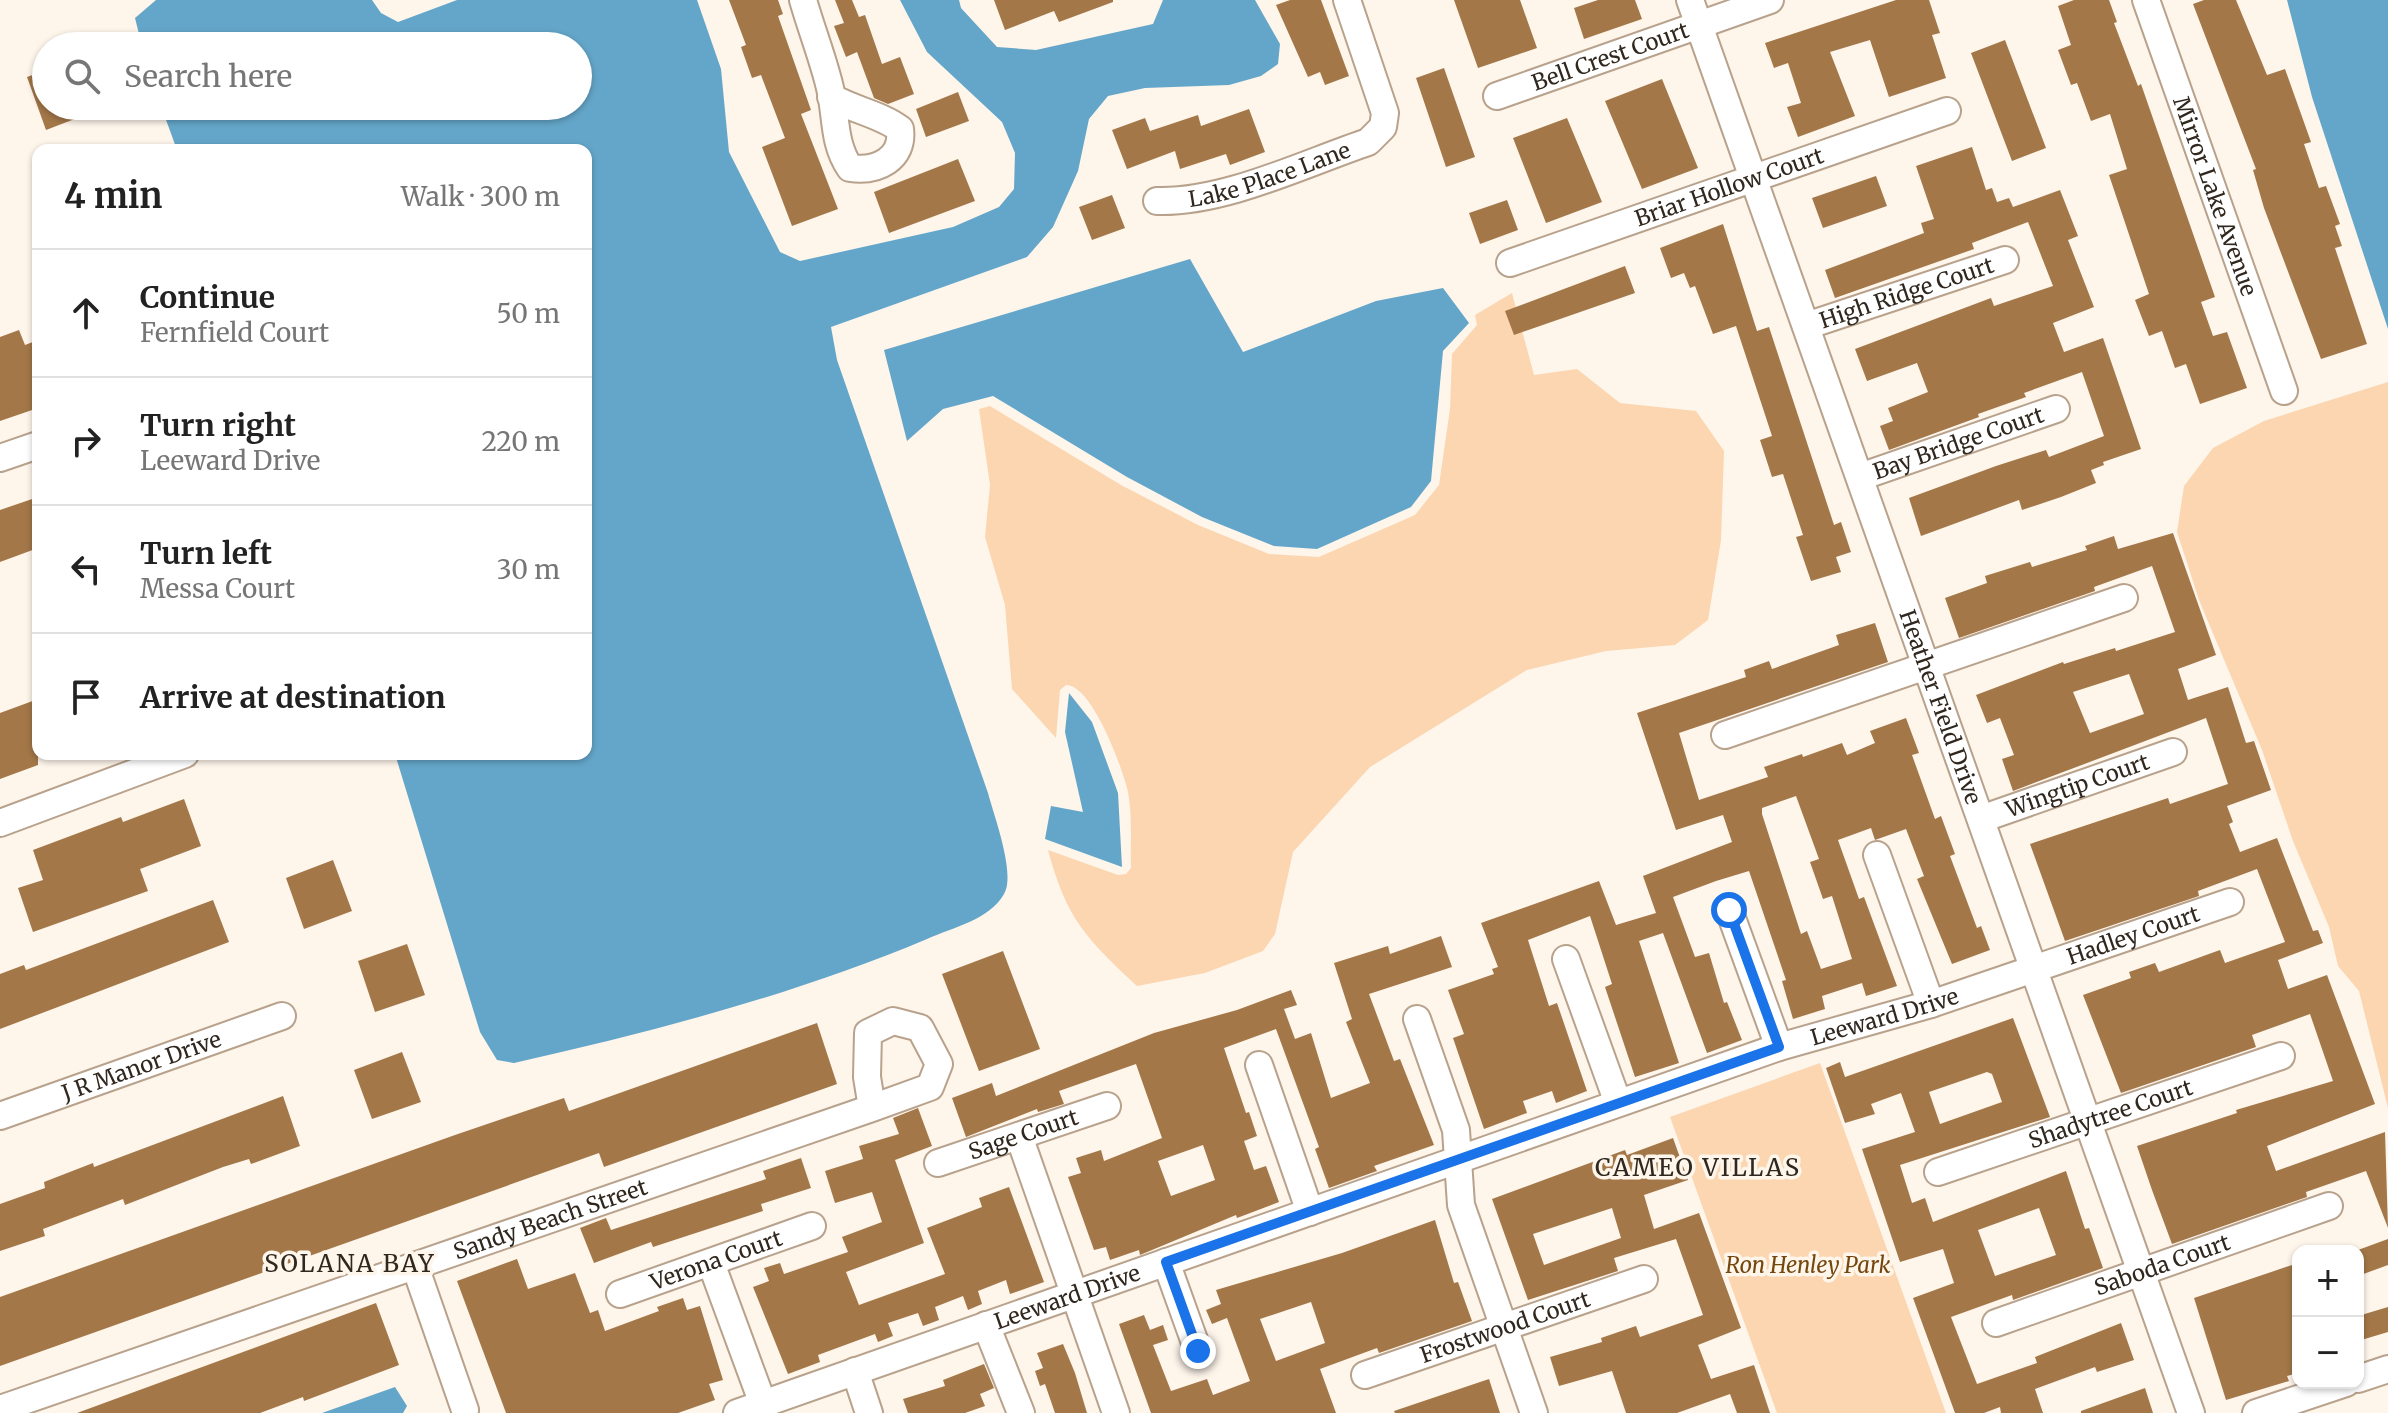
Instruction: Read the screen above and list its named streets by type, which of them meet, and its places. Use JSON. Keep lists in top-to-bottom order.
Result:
{
  "streets": {
    "street": [
      "Bell Crest Court",
      "Lake Place Lane",
      "Briar Hollow Court",
      "Mirror Lake Avenue",
      "High Ridge Court",
      "Bay Bridge Court",
      "Heather Field Drive",
      "Wingtip Court",
      "Hadley Court",
      "Leeward Drive",
      "J R Manor Drive",
      "Shadytree Court",
      "Sage Court",
      "Sandy Beach Street",
      "Verona Court",
      "Saboda Court",
      "Frostwood Court"
    ]
  },
  "crossings": [
    ["Bell Crest Court", "Heather Field Drive"],
    ["Briar Hollow Court", "Heather Field Drive"],
    ["High Ridge Court", "Heather Field Drive"],
    ["Bay Bridge Court", "Heather Field Drive"],
    ["Heather Field Drive", "Wingtip Court"],
    ["Heather Field Drive", "Hadley Court"],
    ["Heather Field Drive", "Leeward Drive"],
    ["Heather Field Drive", "Shadytree Court"],
    ["Heather Field Drive", "Saboda Court"],
    ["Hadley Court", "Leeward Drive"]
  ],
  "districts": ["CAMEO VILLAS", "SOLANA BAY"],
  "parks": ["Ron Henley Park"],
  "page": {
    "search": "Search here",
    "heading": ["4 min", "Walk · 300 m"],
    "list": [
      ["Continue", "Fernfield Court", "50 m"],
      ["Turn right", "Leeward Drive", "220 m"],
      ["Turn left", "Messa Court", "30 m"],
      "Arrive at destination"
    ],
    "map_buttons": ["+", "−"]
  }
}
